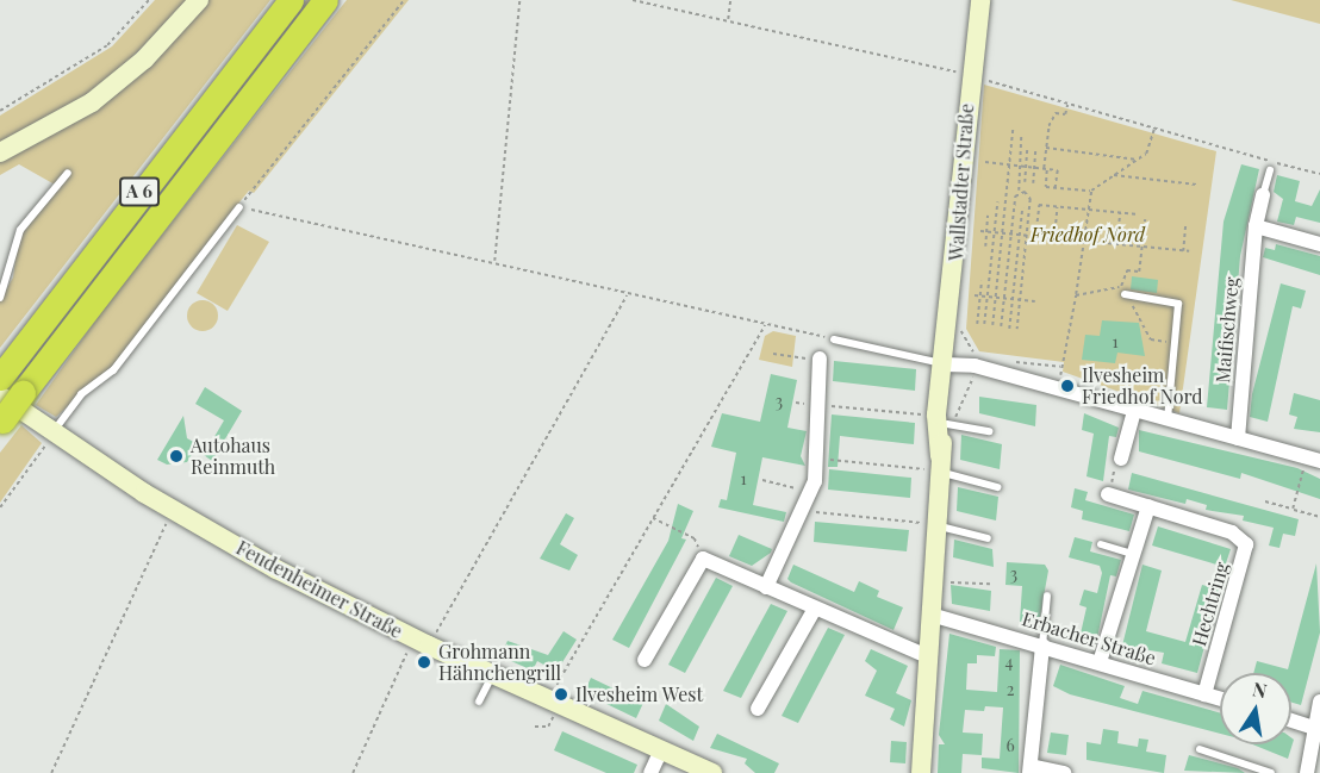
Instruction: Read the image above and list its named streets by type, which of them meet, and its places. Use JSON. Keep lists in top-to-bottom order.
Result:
{
  "streets": {
    "highway": ["A 6"],
    "main road": ["Wallstadter Straße", "Feudenheimer Straße"],
    "street": ["Maifischweg", "Hechtring", "Erbacher Straße"]
  },
  "crossings": [
    ["Wallstadter Straße", "Erbacher Straße"],
    ["A 6", "Feudenheimer Straße"],
    ["Hechtring", "Erbacher Straße"]
  ],
  "parks": ["Friedhof Nord"],
  "places": [
    "Ilvesheim Friedhof Nord",
    "Autohaus Reinmuth",
    "Grohmann Hähnchengrill",
    "Ilvesheim West"
  ],
  "house_numbers": [
    "1",
    "3",
    "1",
    "3",
    "4",
    "2",
    "6"
  ],
  "north": "top"
}
